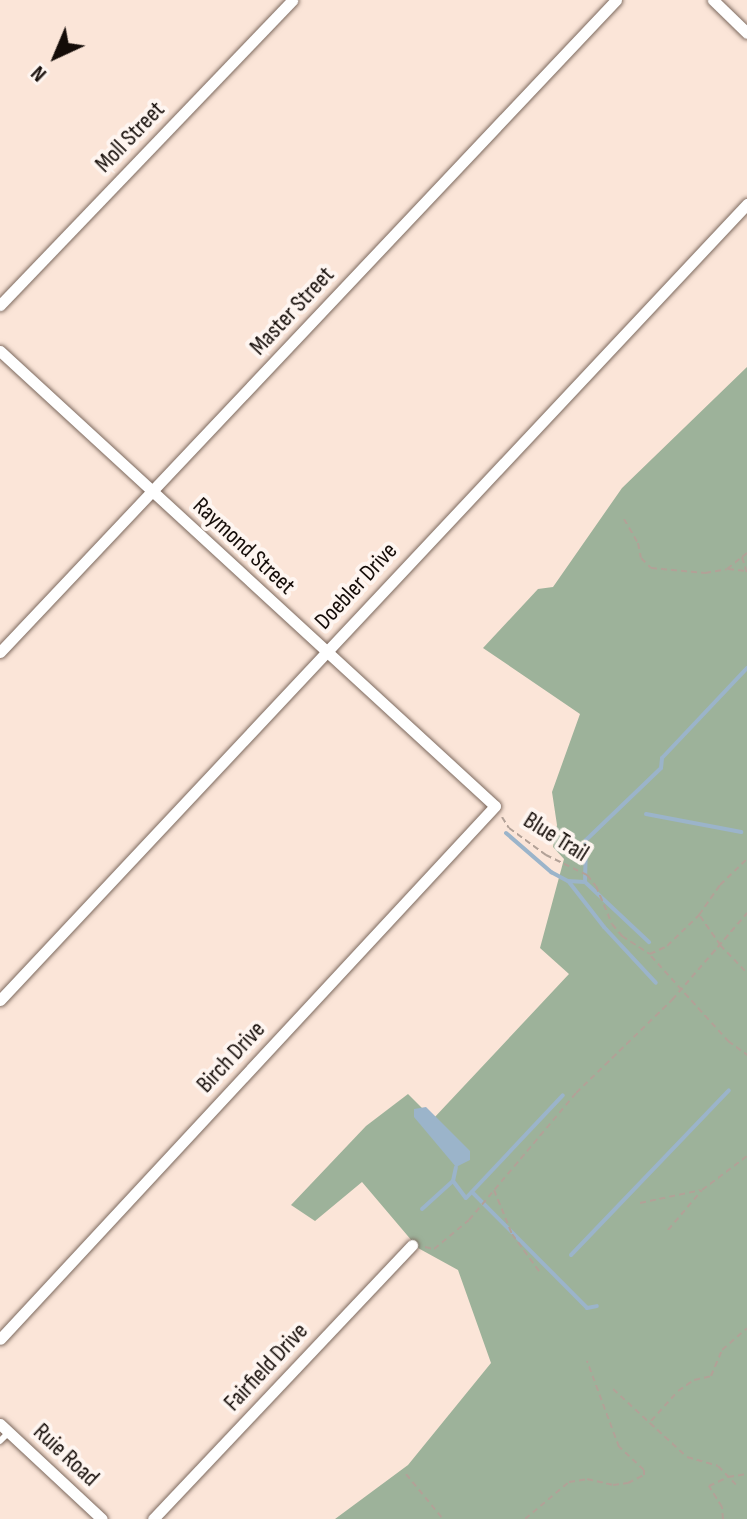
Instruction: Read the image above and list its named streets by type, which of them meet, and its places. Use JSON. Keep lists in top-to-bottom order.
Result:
{
  "streets": {
    "street": [
      "Moll Street",
      "Master Street",
      "Raymond Street",
      "Doebler Drive",
      "Birch Drive",
      "Fairfield Drive",
      "Ruie Road"
    ],
    "path": ["Blue Trail"]
  },
  "crossings": [
    ["Master Street", "Raymond Street"],
    ["Raymond Street", "Doebler Drive"],
    ["Raymond Street", "Blue Trail"],
    ["Raymond Street", "Birch Drive"],
    ["Blue Trail", "Birch Drive"]
  ],
  "north": "bottom left"
}
